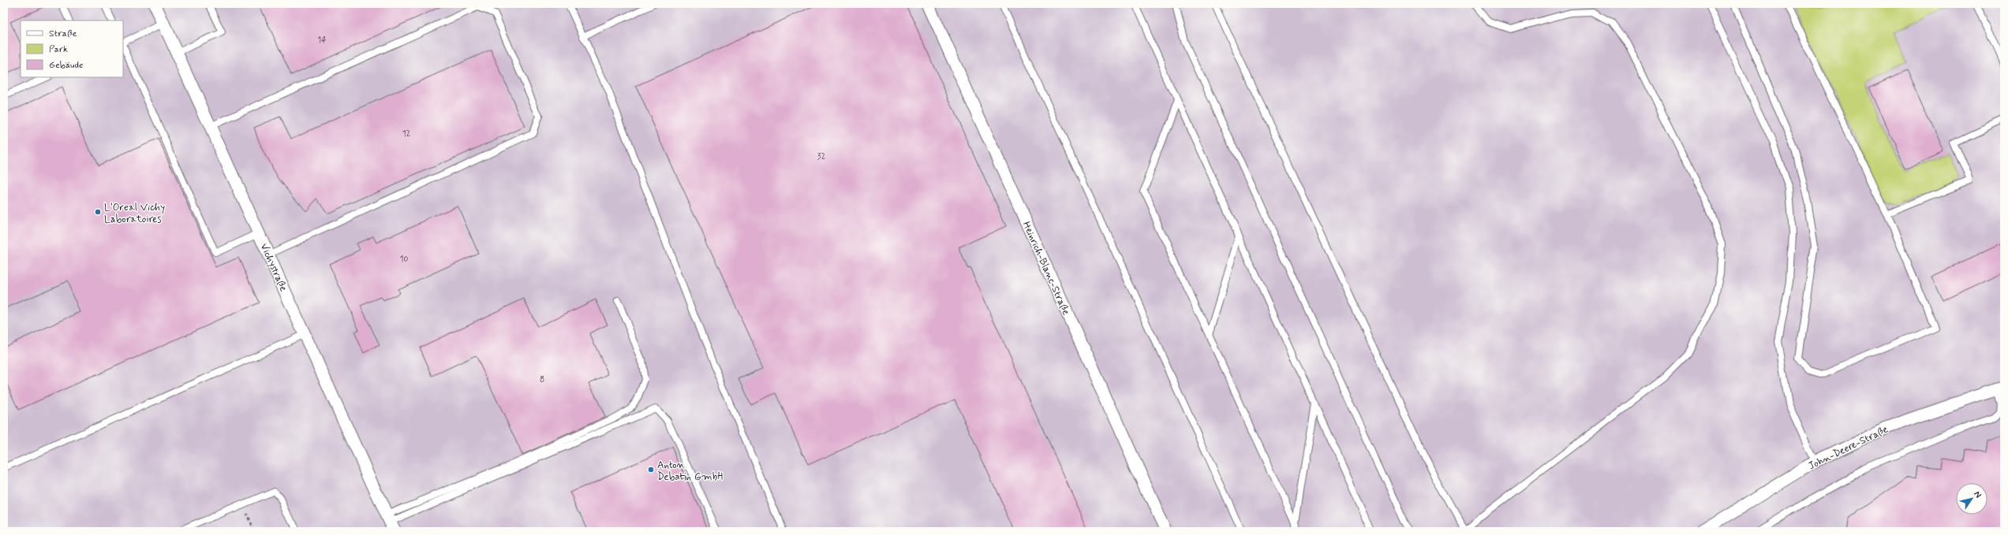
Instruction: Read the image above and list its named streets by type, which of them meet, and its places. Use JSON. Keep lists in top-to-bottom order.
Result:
{
  "streets": {
    "street": ["Vichystraße", "Heinrich-Blanc-Straße", "John-Deere-Straße"]
  },
  "places": ["L'Oreal Vichy Laboratoires", "Anton Debatin GmbH"],
  "house_numbers": [
    "14",
    "12",
    "32",
    "10",
    "8"
  ],
  "legend": ["Straße", "Park", "Gebäude"],
  "north": "top right"
}
